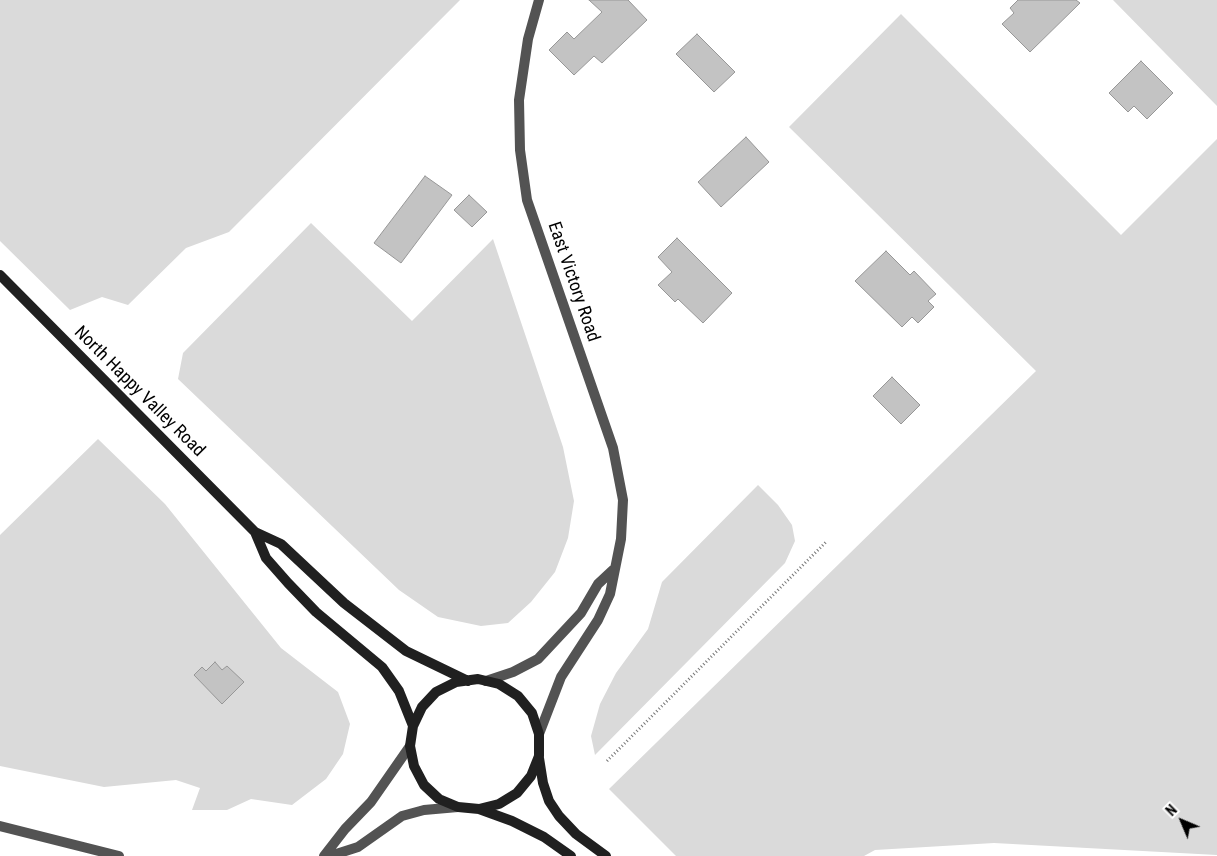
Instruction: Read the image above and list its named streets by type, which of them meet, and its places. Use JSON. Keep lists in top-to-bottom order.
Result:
{
  "streets": {
    "main road": ["North Happy Valley Road"],
    "street": ["East Victory Road"]
  },
  "crossings": [
    ["East Victory Road", "North Happy Valley Road"]
  ],
  "north": "top left"
}
